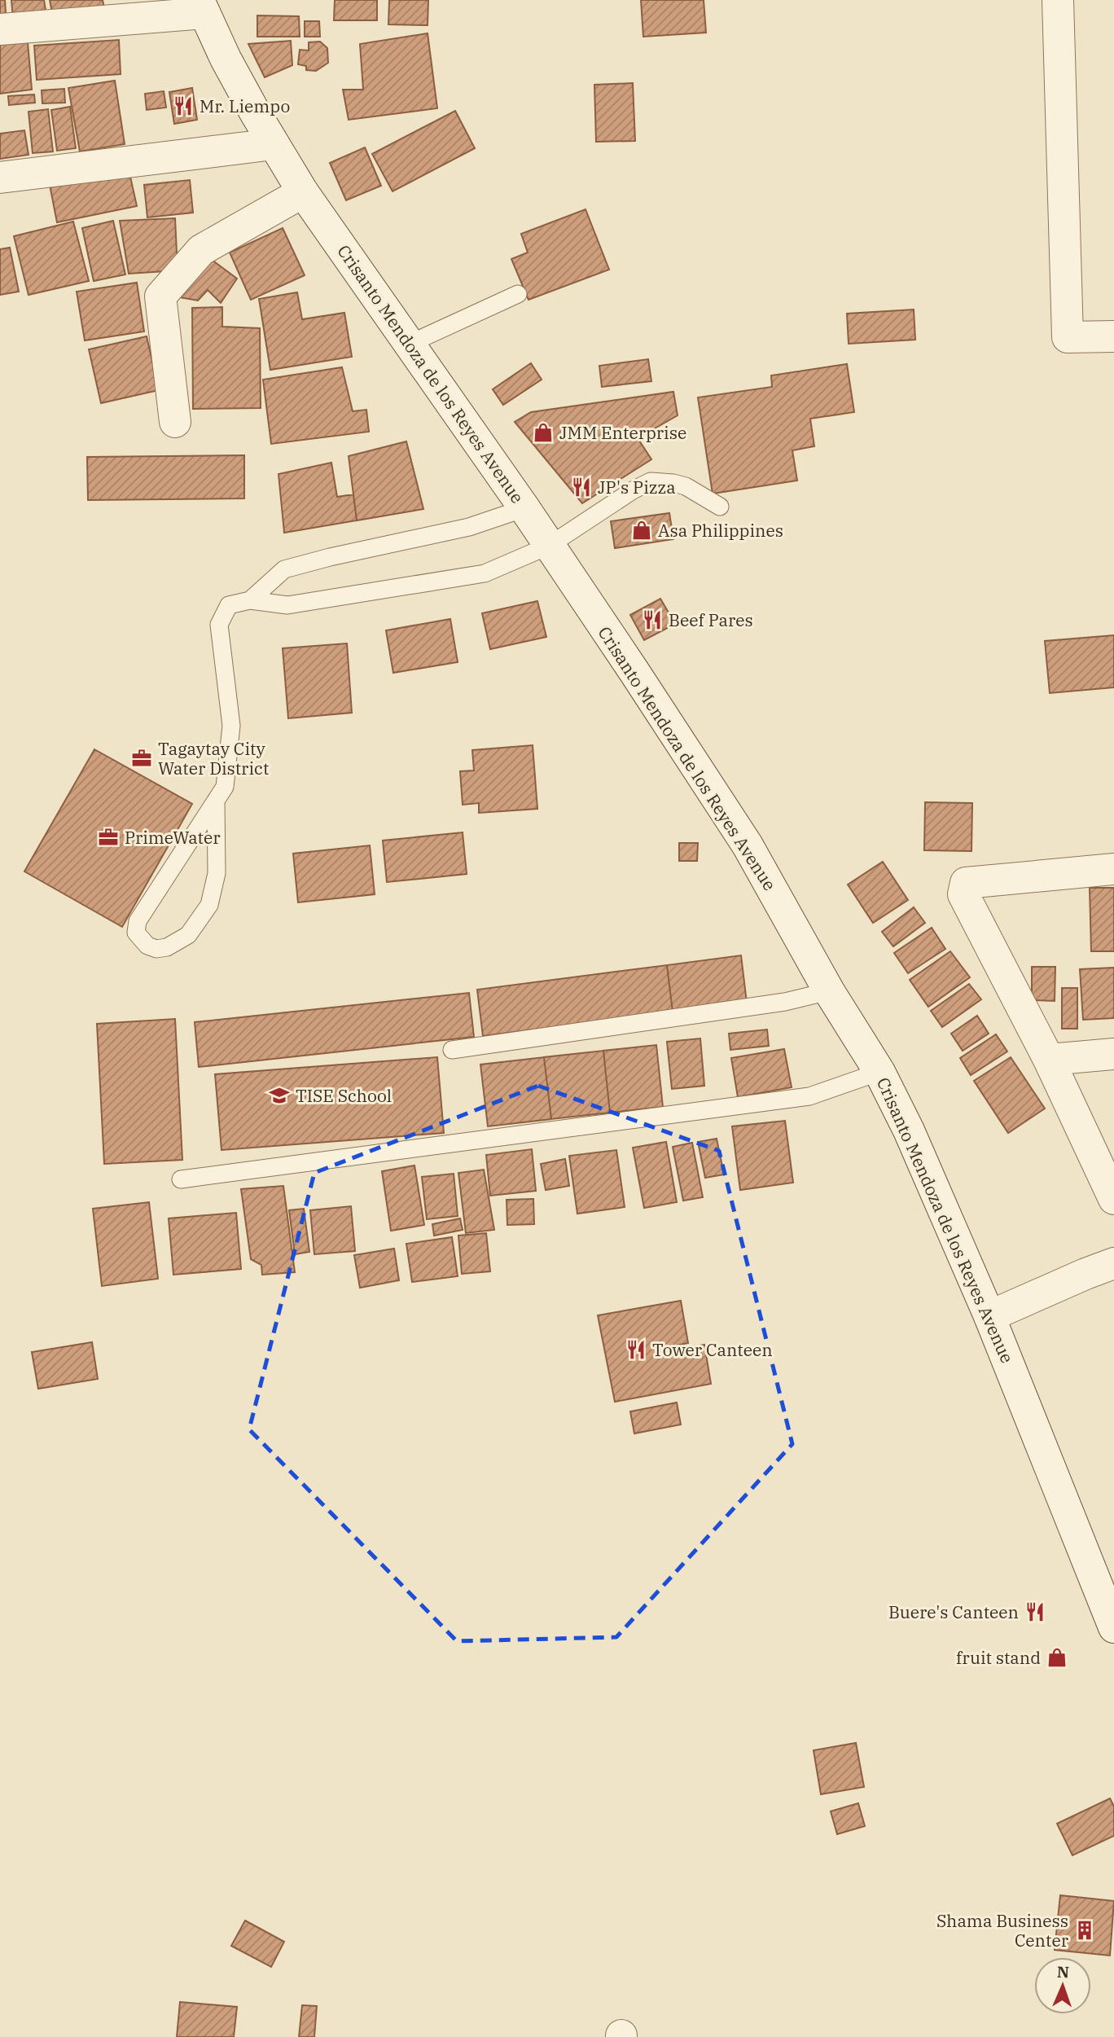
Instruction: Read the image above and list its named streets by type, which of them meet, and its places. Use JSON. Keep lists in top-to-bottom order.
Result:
{
  "streets": {
    "main road": ["Crisanto Mendoza de los Reyes Avenue"]
  },
  "places": {
    "restaurant": [
      "Mr. Liempo",
      "JP's Pizza",
      "Beef Pares",
      "Tower Canteen",
      "Buere's Canteen"
    ],
    "shop": ["JMM Enterprise", "Asa Philippines", "fruit stand"],
    "office": ["Tagaytay City Water District", "PrimeWater"],
    "school or university": ["TISE School"],
    "building": ["Shama Business Center"]
  },
  "north": "top"
}
